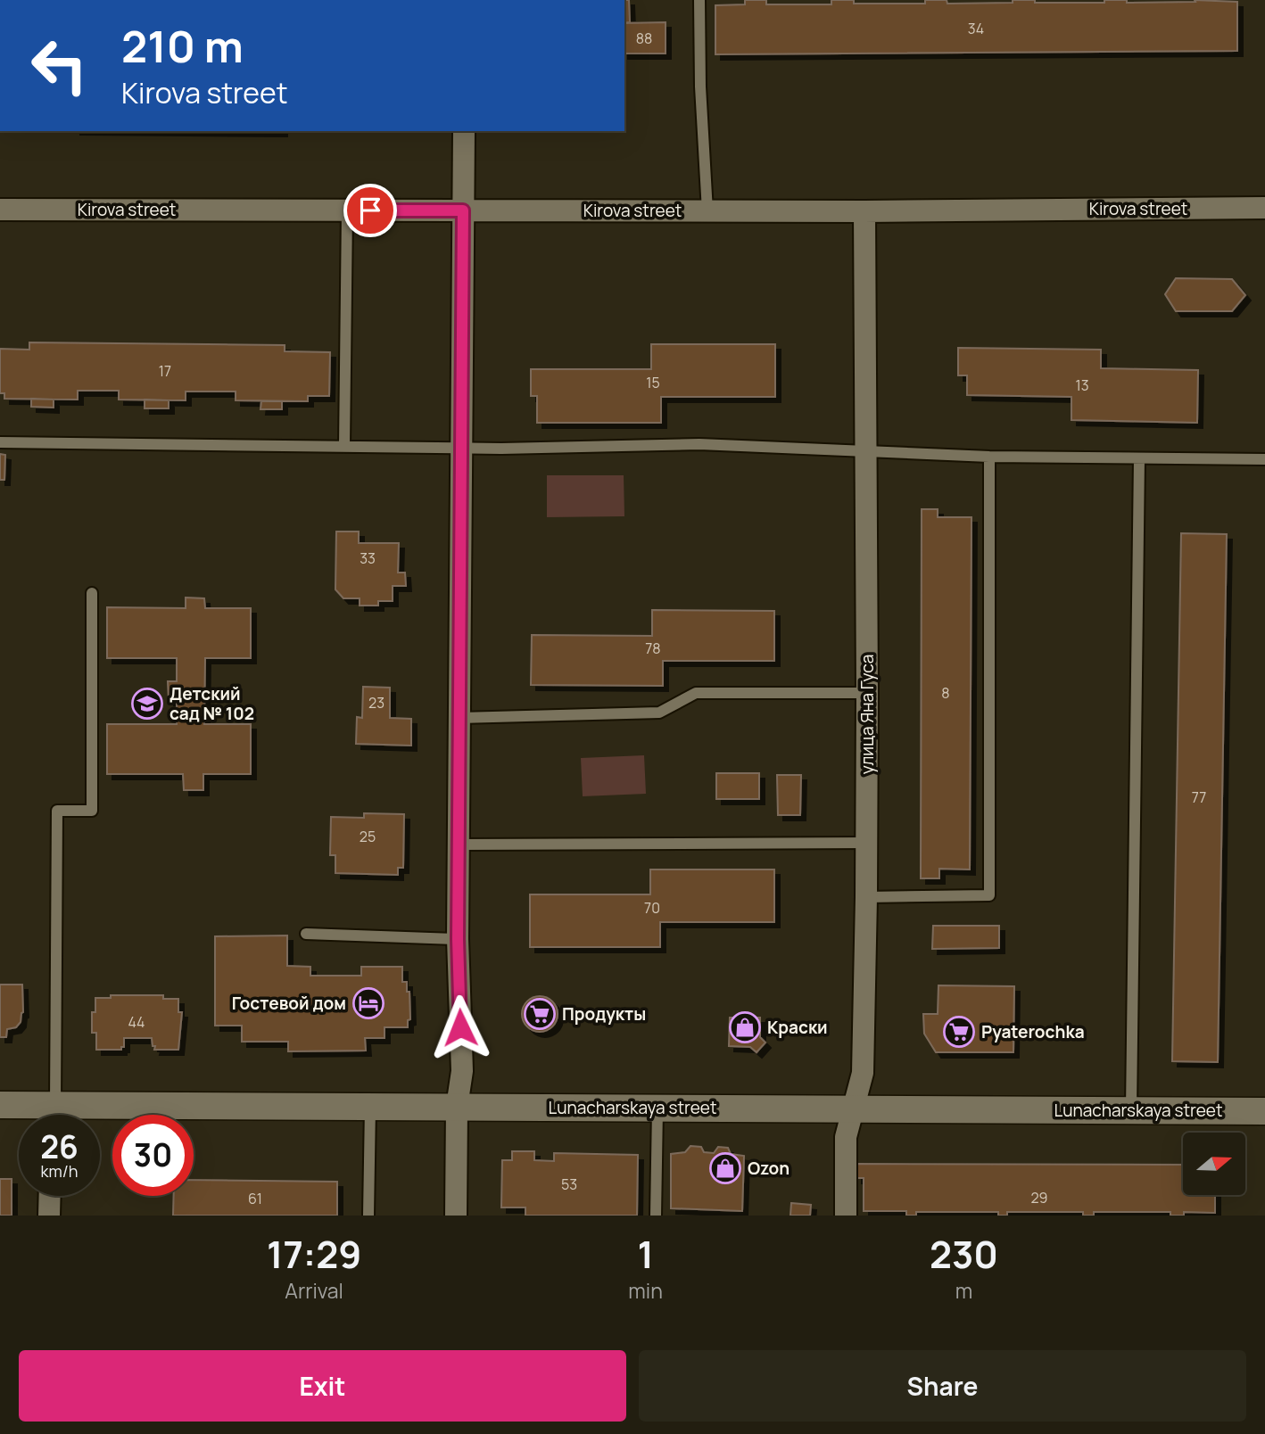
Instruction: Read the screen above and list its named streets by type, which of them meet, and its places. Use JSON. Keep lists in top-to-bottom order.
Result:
{
  "streets": {
    "street": ["Kirova street", "улица Яна Гуса", "Lunacharskaya street"]
  },
  "crossings": [
    ["Kirova street", "улица Яна Гуса"],
    ["улица Яна Гуса", "Lunacharskaya street"]
  ],
  "places": {
    "school or university": ["Детский сад № 102"],
    "hotel": ["Гостевой дом"],
    "supermarket": ["Продукты", "Pyaterochka"],
    "shop": ["Краски", "Ozon"]
  },
  "house_numbers": [
    "34",
    "88",
    "17",
    "15",
    "13",
    "33",
    "78",
    "8",
    "23",
    "77",
    "25",
    "70",
    "44",
    "53",
    "29",
    "61"
  ],
  "north": "right",
  "page": {
    "turn": ["210 m", "Kirova street"],
    "speed": "26 km/h",
    "limit": "30",
    "eta": [
      "17:29",
      "Arrival",
      "1",
      "min",
      "230",
      "m"
    ],
    "buttons": ["Exit", "Share"]
  }
}
